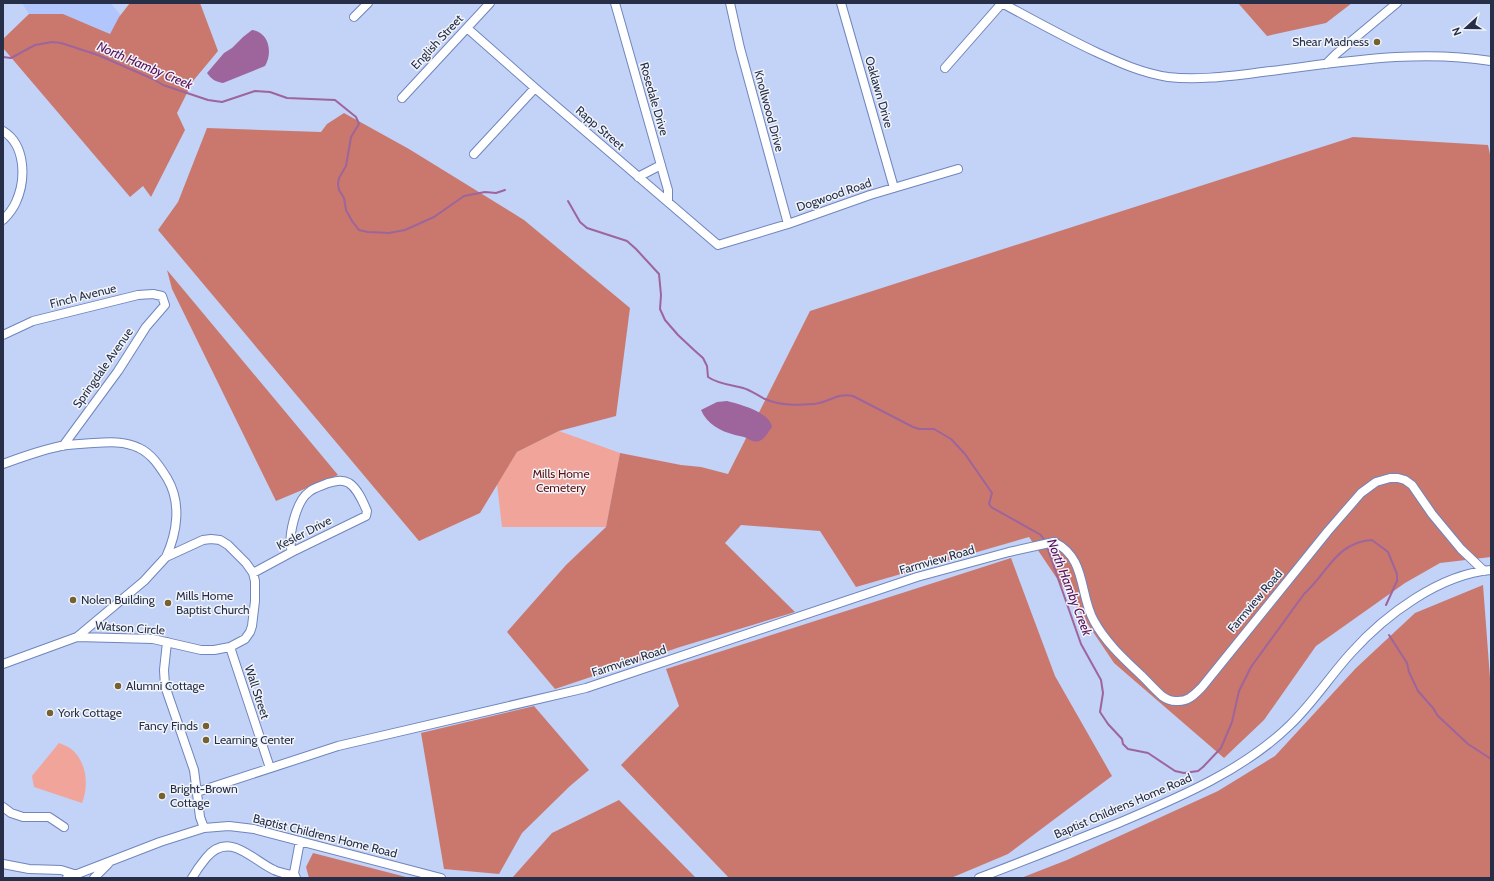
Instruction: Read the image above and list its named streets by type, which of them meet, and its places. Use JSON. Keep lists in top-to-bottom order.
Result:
{
  "streets": {
    "street": [
      "English Street",
      "Oaklawn Drive",
      "Rosedale Drive",
      "Knollwood Drive",
      "Rapp Street",
      "Dogwood Road",
      "Finch Avenue",
      "Springdale Avenue",
      "Kesler Drive",
      "Farmview Road",
      "Watson Circle",
      "Wall Street",
      "Baptist Childrens Home Road"
    ]
  },
  "crossings": [
    ["English Street", "Rapp Street"],
    ["Oaklawn Drive", "Dogwood Road"],
    ["Rosedale Drive", "Rapp Street"],
    ["Knollwood Drive", "Dogwood Road"],
    ["Rapp Street", "Dogwood Road"],
    ["Finch Avenue", "Springdale Avenue"],
    ["Kesler Drive", "Watson Circle"],
    ["Farmview Road", "Wall Street"],
    ["Farmview Road", "Baptist Childrens Home Road"],
    ["Watson Circle", "Wall Street"]
  ],
  "water": ["North Hamby Creek"],
  "parks": ["Mills Home Cemetery"],
  "places": [
    "Shear Madness",
    "Nolen Building",
    "Mills Home Baptist Church",
    "Alumni Cottage",
    "York Cottage",
    "Fancy Finds",
    "Learning Center",
    "Bright-Brown Cottage"
  ],
  "north": "left"
}
